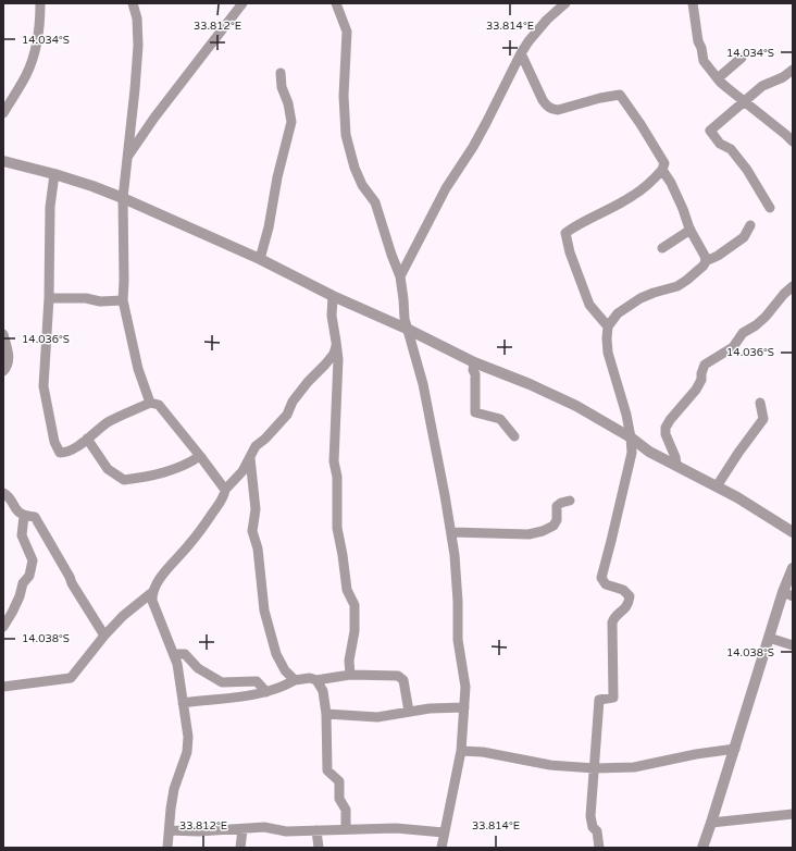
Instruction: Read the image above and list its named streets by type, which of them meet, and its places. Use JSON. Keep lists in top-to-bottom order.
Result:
{
  "coordinates": [
    "33.812°E",
    "33.814°E",
    "14.034°S",
    "14.036°S",
    "14.038°S"
  ]
}
